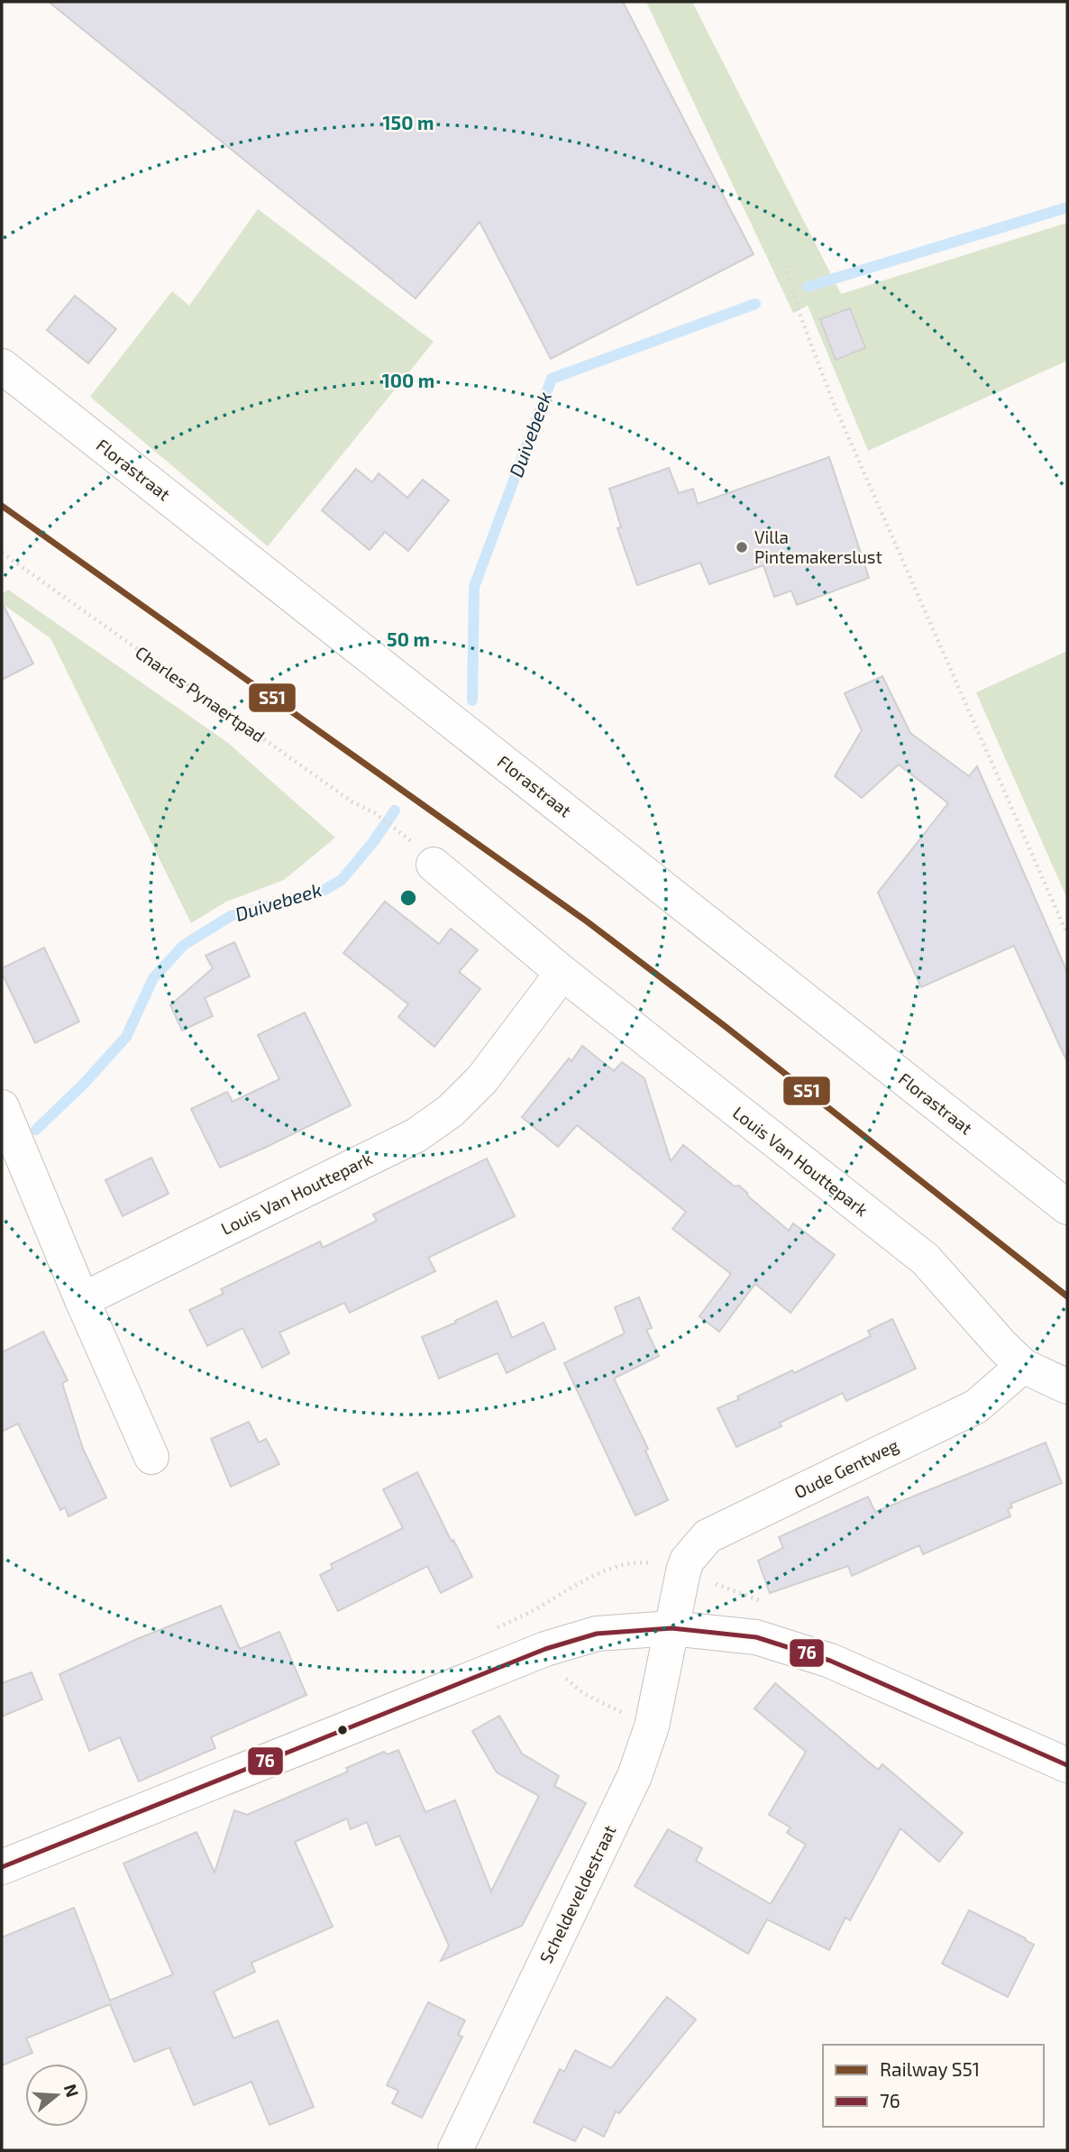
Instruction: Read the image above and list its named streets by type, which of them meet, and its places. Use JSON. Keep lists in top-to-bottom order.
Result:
{
  "streets": {
    "street": [
      "Florastraat",
      "Louis Van Houttepark",
      "Oude Gentweg",
      "Scheldeveldestraat"
    ],
    "path": ["Charles Pynaertpad"]
  },
  "crossings": [
    ["Louis Van Houttepark", "Oude Gentweg"],
    ["Oude Gentweg", "Scheldeveldestraat"]
  ],
  "water": ["Duivebeek"],
  "places": ["Villa Pintemakerslust"],
  "lines": ["rail line S51", "transit line 76"],
  "legend": ["Railway S51", "76"],
  "north": "right",
  "rings": ["150 m", "100 m", "50 m"]
}
